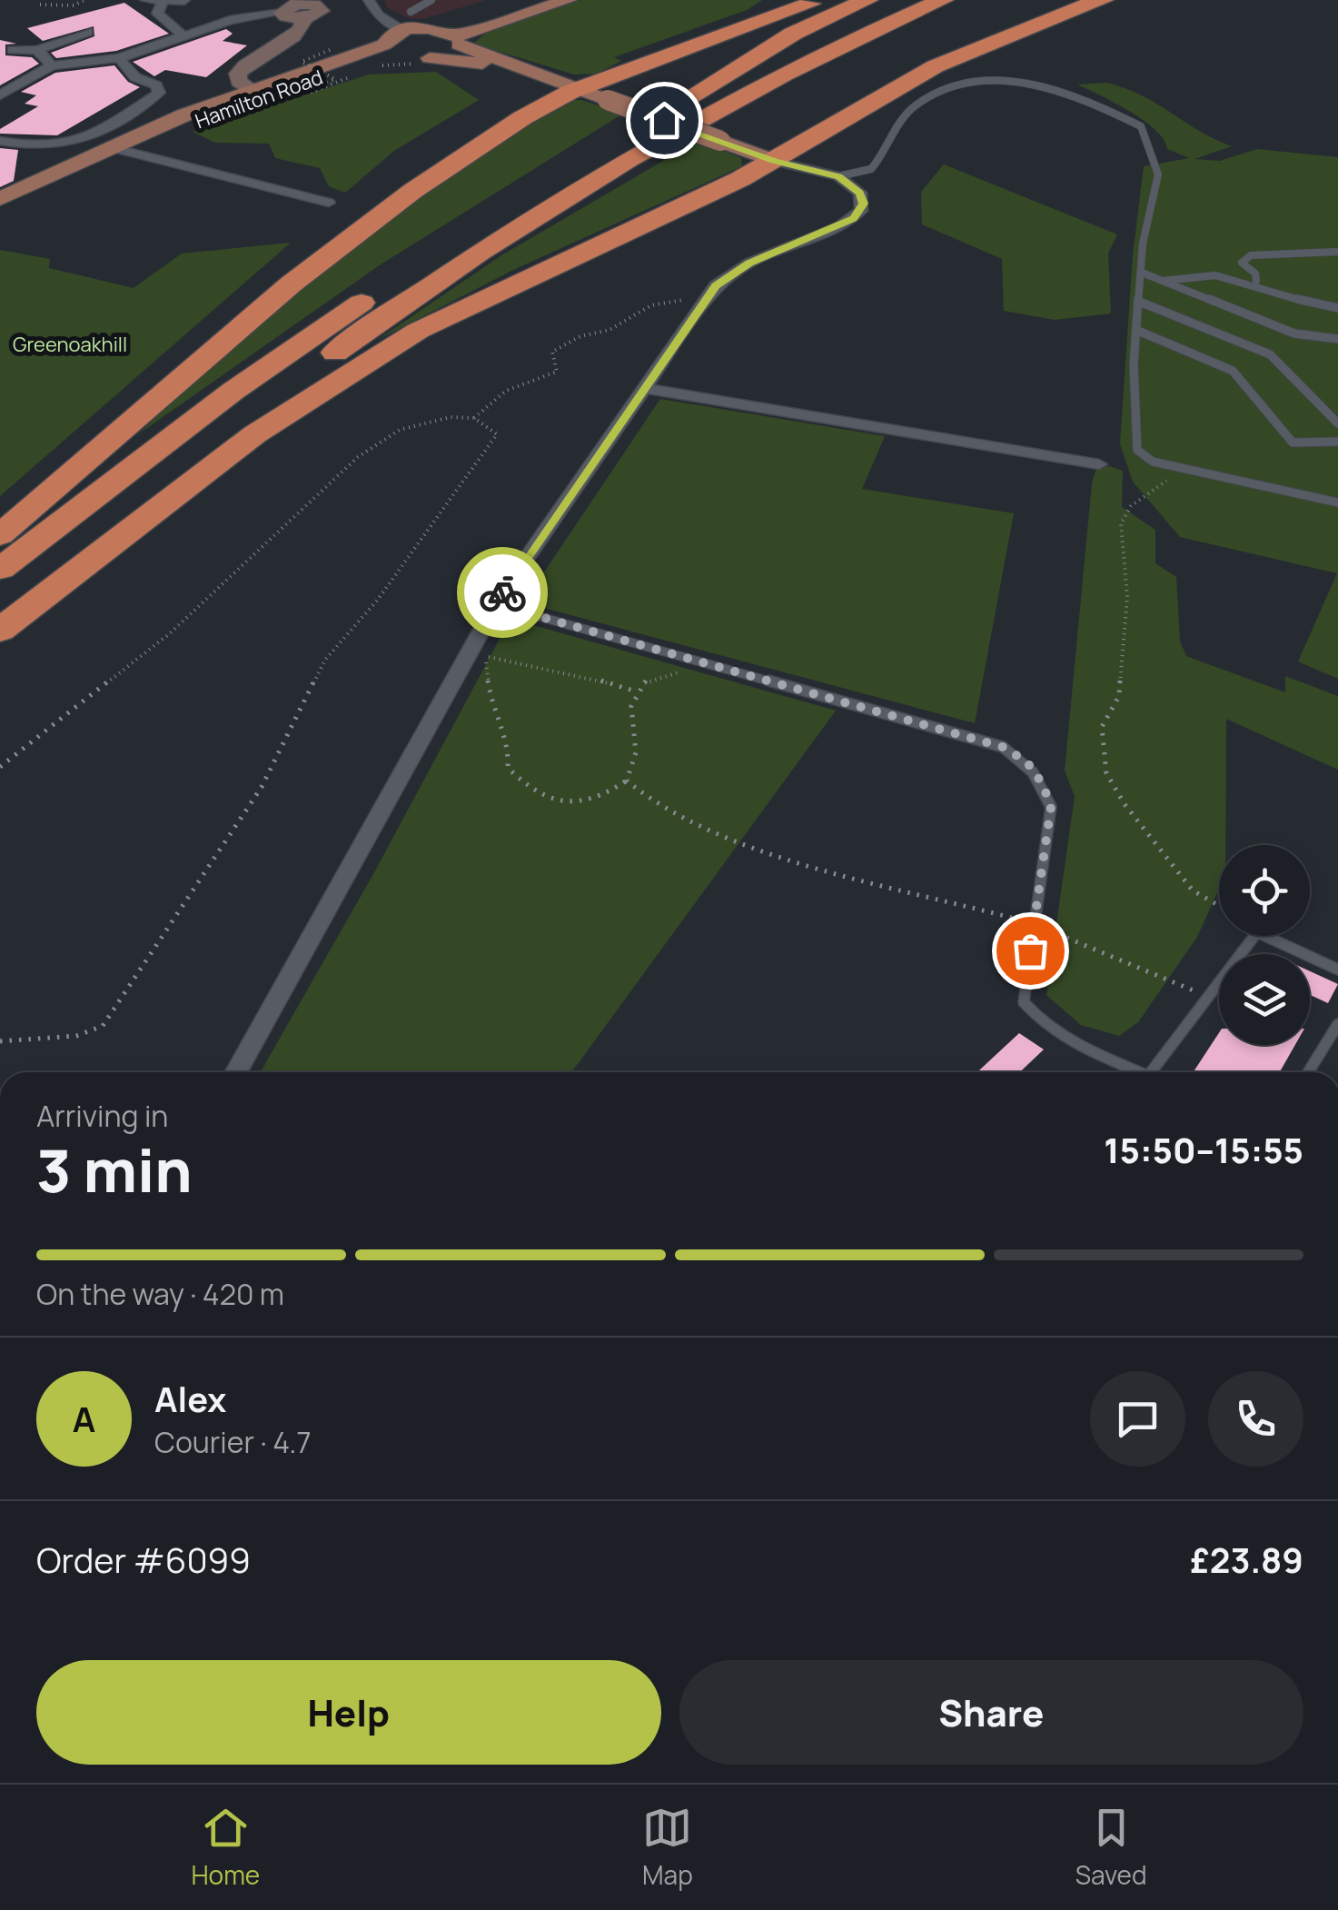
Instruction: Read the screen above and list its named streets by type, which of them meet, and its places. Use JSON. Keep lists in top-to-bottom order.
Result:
{
  "streets": {
    "main road": ["Hamilton Road"]
  },
  "parks": ["Greenoakhill"],
  "page": {
    "heading": ["3 min", "Arriving in", "15:50–15:55"],
    "panel": [
      "Alex",
      "Courier · 4.7",
      "Order #6099",
      "£23.89"
    ],
    "bar": "On the way · 420 m",
    "round": "A",
    "buttons": ["Help", "Share"],
    "tabs": ["Home", "Map", "Saved"]
  }
}
